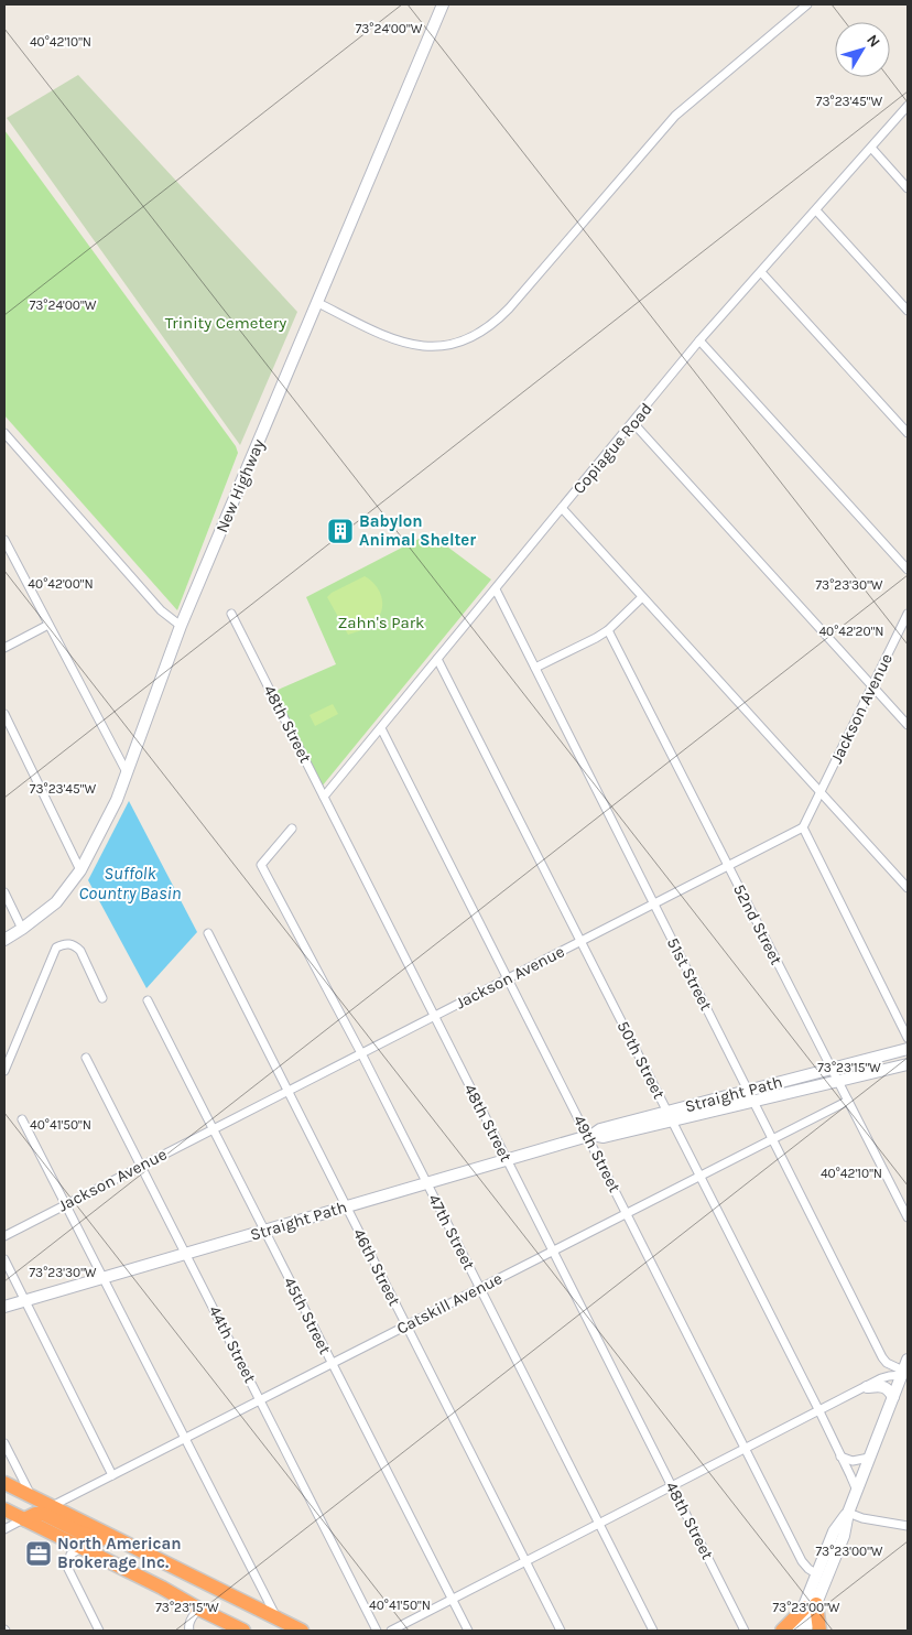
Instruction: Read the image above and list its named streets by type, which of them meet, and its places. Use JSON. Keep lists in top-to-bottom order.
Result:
{
  "streets": {
    "main road": ["New Highway", "Straight Path"],
    "street": [
      "Copiague Road",
      "Jackson Avenue",
      "48th Street",
      "52nd Street",
      "51st Street",
      "50th Street",
      "49th Street",
      "47th Street",
      "46th Street",
      "Catskill Avenue",
      "45th Street",
      "44th Street"
    ]
  },
  "crossings": [
    ["Copiague Road", "48th Street"],
    ["Copiague Road", "51st Street"],
    ["Copiague Road", "50th Street"],
    ["Copiague Road", "49th Street"],
    ["Jackson Avenue", "48th Street"],
    ["Jackson Avenue", "52nd Street"],
    ["Jackson Avenue", "51st Street"],
    ["Jackson Avenue", "50th Street"],
    ["Jackson Avenue", "49th Street"],
    ["Jackson Avenue", "47th Street"],
    ["Jackson Avenue", "46th Street"],
    ["Jackson Avenue", "45th Street"],
    ["Jackson Avenue", "44th Street"],
    ["48th Street", "Straight Path"],
    ["48th Street", "Catskill Avenue"],
    ["52nd Street", "Straight Path"],
    ["52nd Street", "Catskill Avenue"],
    ["51st Street", "Straight Path"],
    ["51st Street", "Catskill Avenue"],
    ["50th Street", "Straight Path"],
    ["50th Street", "Catskill Avenue"],
    ["Straight Path", "49th Street"],
    ["Straight Path", "47th Street"],
    ["Straight Path", "46th Street"],
    ["Straight Path", "45th Street"],
    ["Straight Path", "44th Street"],
    ["49th Street", "Catskill Avenue"],
    ["47th Street", "Catskill Avenue"],
    ["46th Street", "Catskill Avenue"],
    ["Catskill Avenue", "45th Street"],
    ["Catskill Avenue", "44th Street"]
  ],
  "water": ["Suffolk Country Basin"],
  "parks": ["Trinity Cemetery", "Zahn's Park"],
  "places": {
    "building": ["Babylon Animal Shelter"],
    "office": ["North American Brokerage Inc."]
  },
  "north": "top right",
  "coordinates": [
    "73°24'00\"W",
    "40°42'10\"N",
    "73°23'45\"W",
    "40°42'00\"N",
    "73°23'30\"W",
    "40°42'20\"N",
    "73°23'15\"W",
    "40°41'50\"N",
    "73°23'00\"W"
  ]
}
